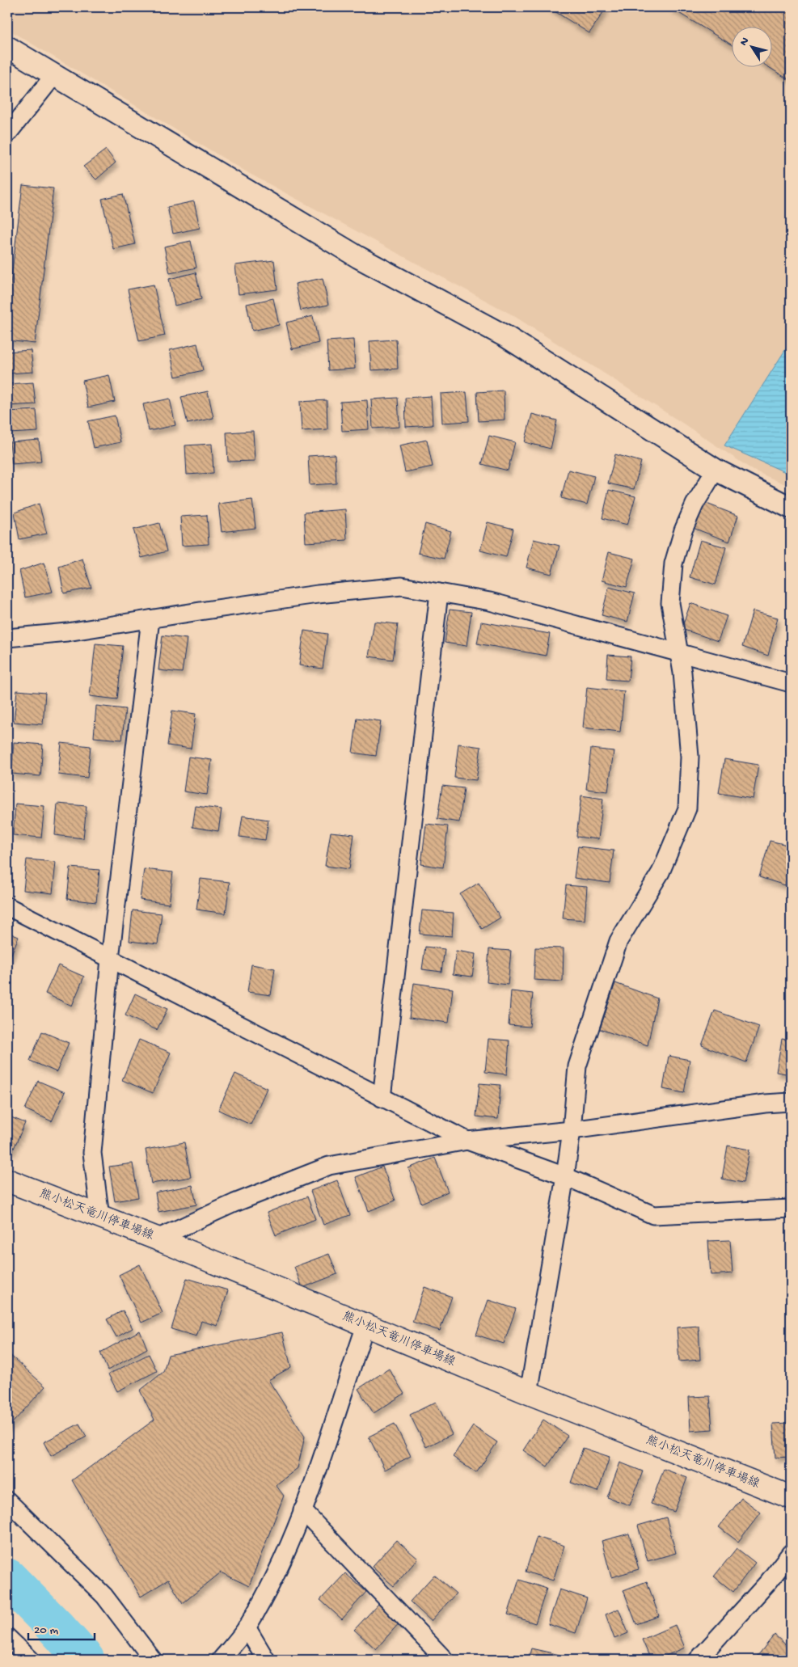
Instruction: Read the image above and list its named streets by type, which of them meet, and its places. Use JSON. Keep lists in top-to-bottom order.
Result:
{
  "streets": {
    "main road": ["熊小松天竜川停車場線"]
  },
  "scale_bar": "20 m",
  "north": "top left"
}
